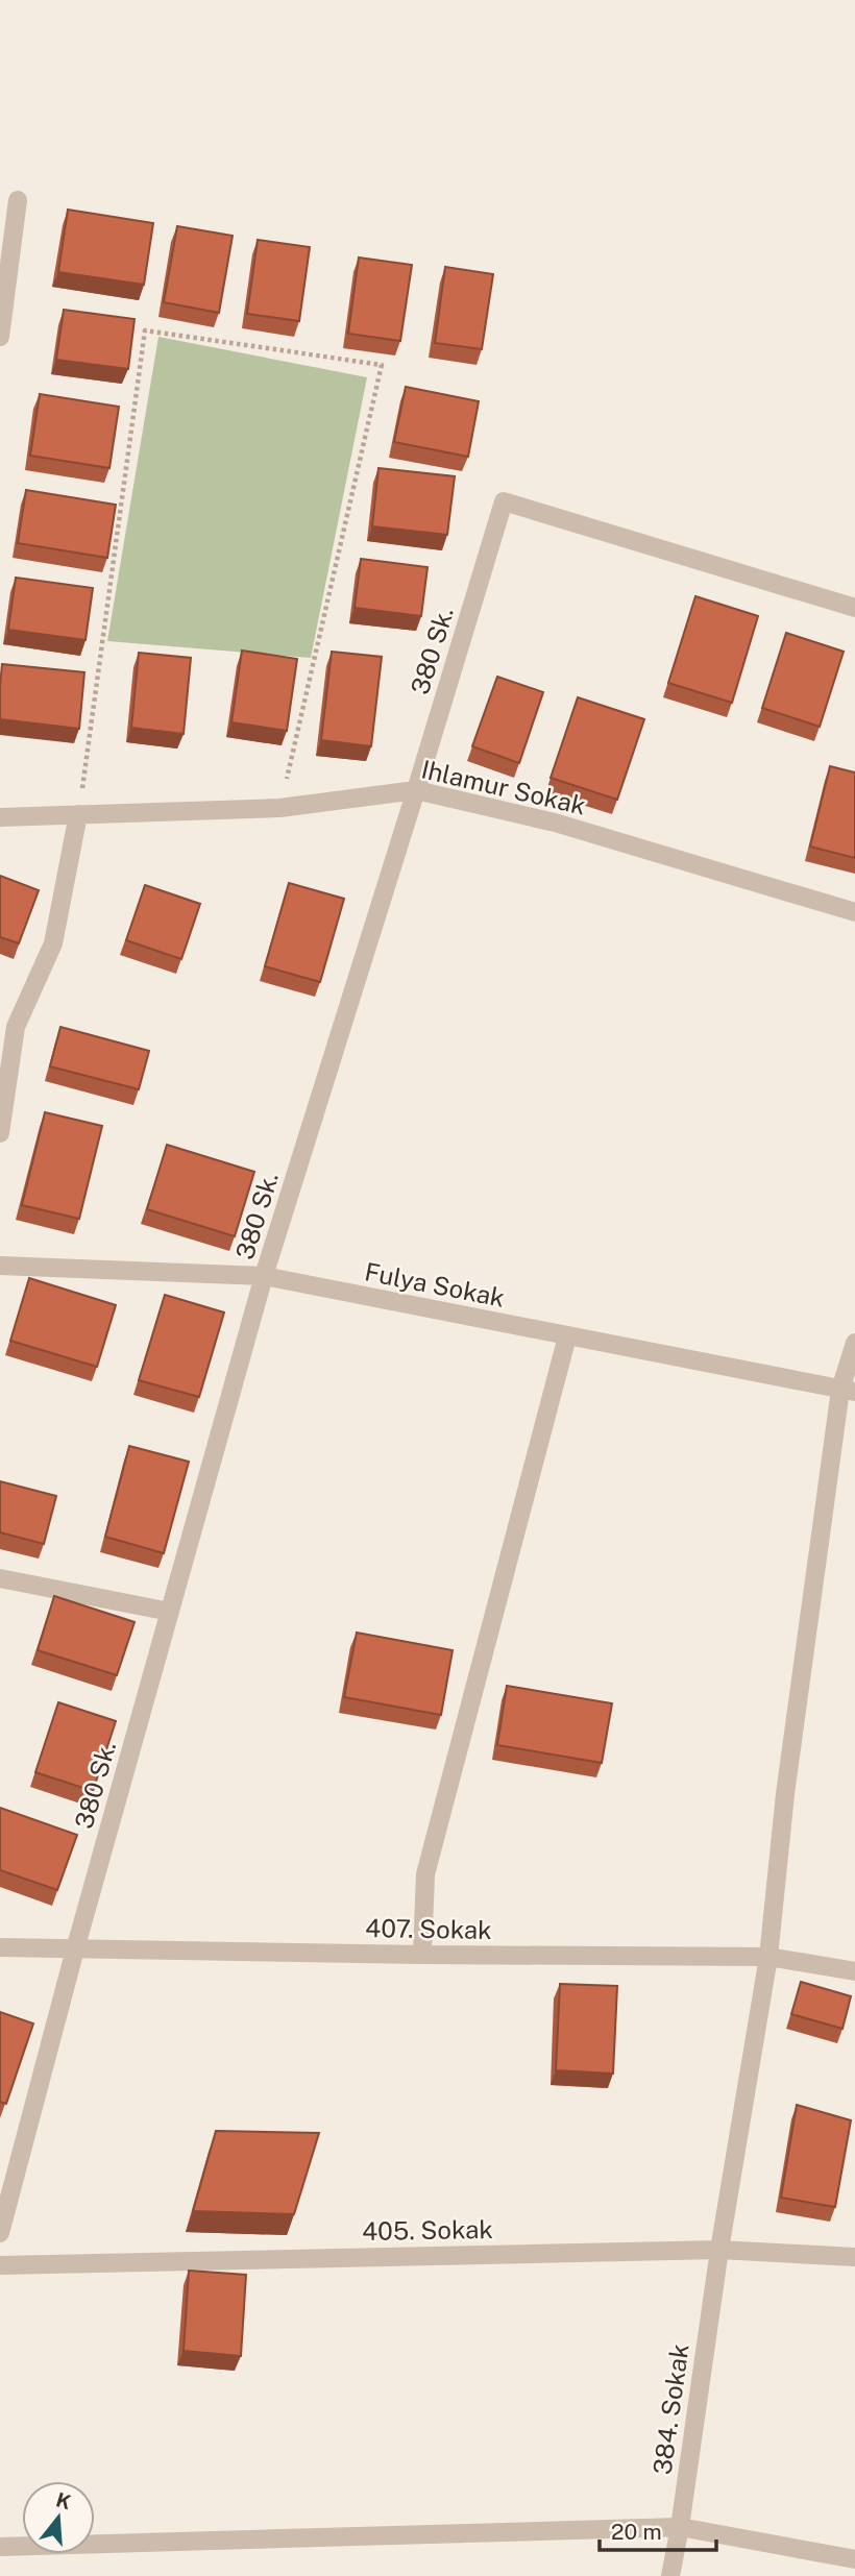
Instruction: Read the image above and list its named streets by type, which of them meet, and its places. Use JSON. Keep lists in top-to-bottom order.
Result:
{
  "streets": {
    "street": [
      "380 Sk.",
      "Ihlamur Sokak",
      "Fulya Sokak",
      "407. Sokak",
      "405. Sokak",
      "384. Sokak"
    ]
  },
  "crossings": [
    ["380 Sk.", "Ihlamur Sokak"],
    ["380 Sk.", "Fulya Sokak"],
    ["380 Sk.", "407. Sokak"],
    ["Fulya Sokak", "384. Sokak"],
    ["407. Sokak", "384. Sokak"],
    ["405. Sokak", "384. Sokak"]
  ],
  "scale_bar": "20 m",
  "north": "top"
}
